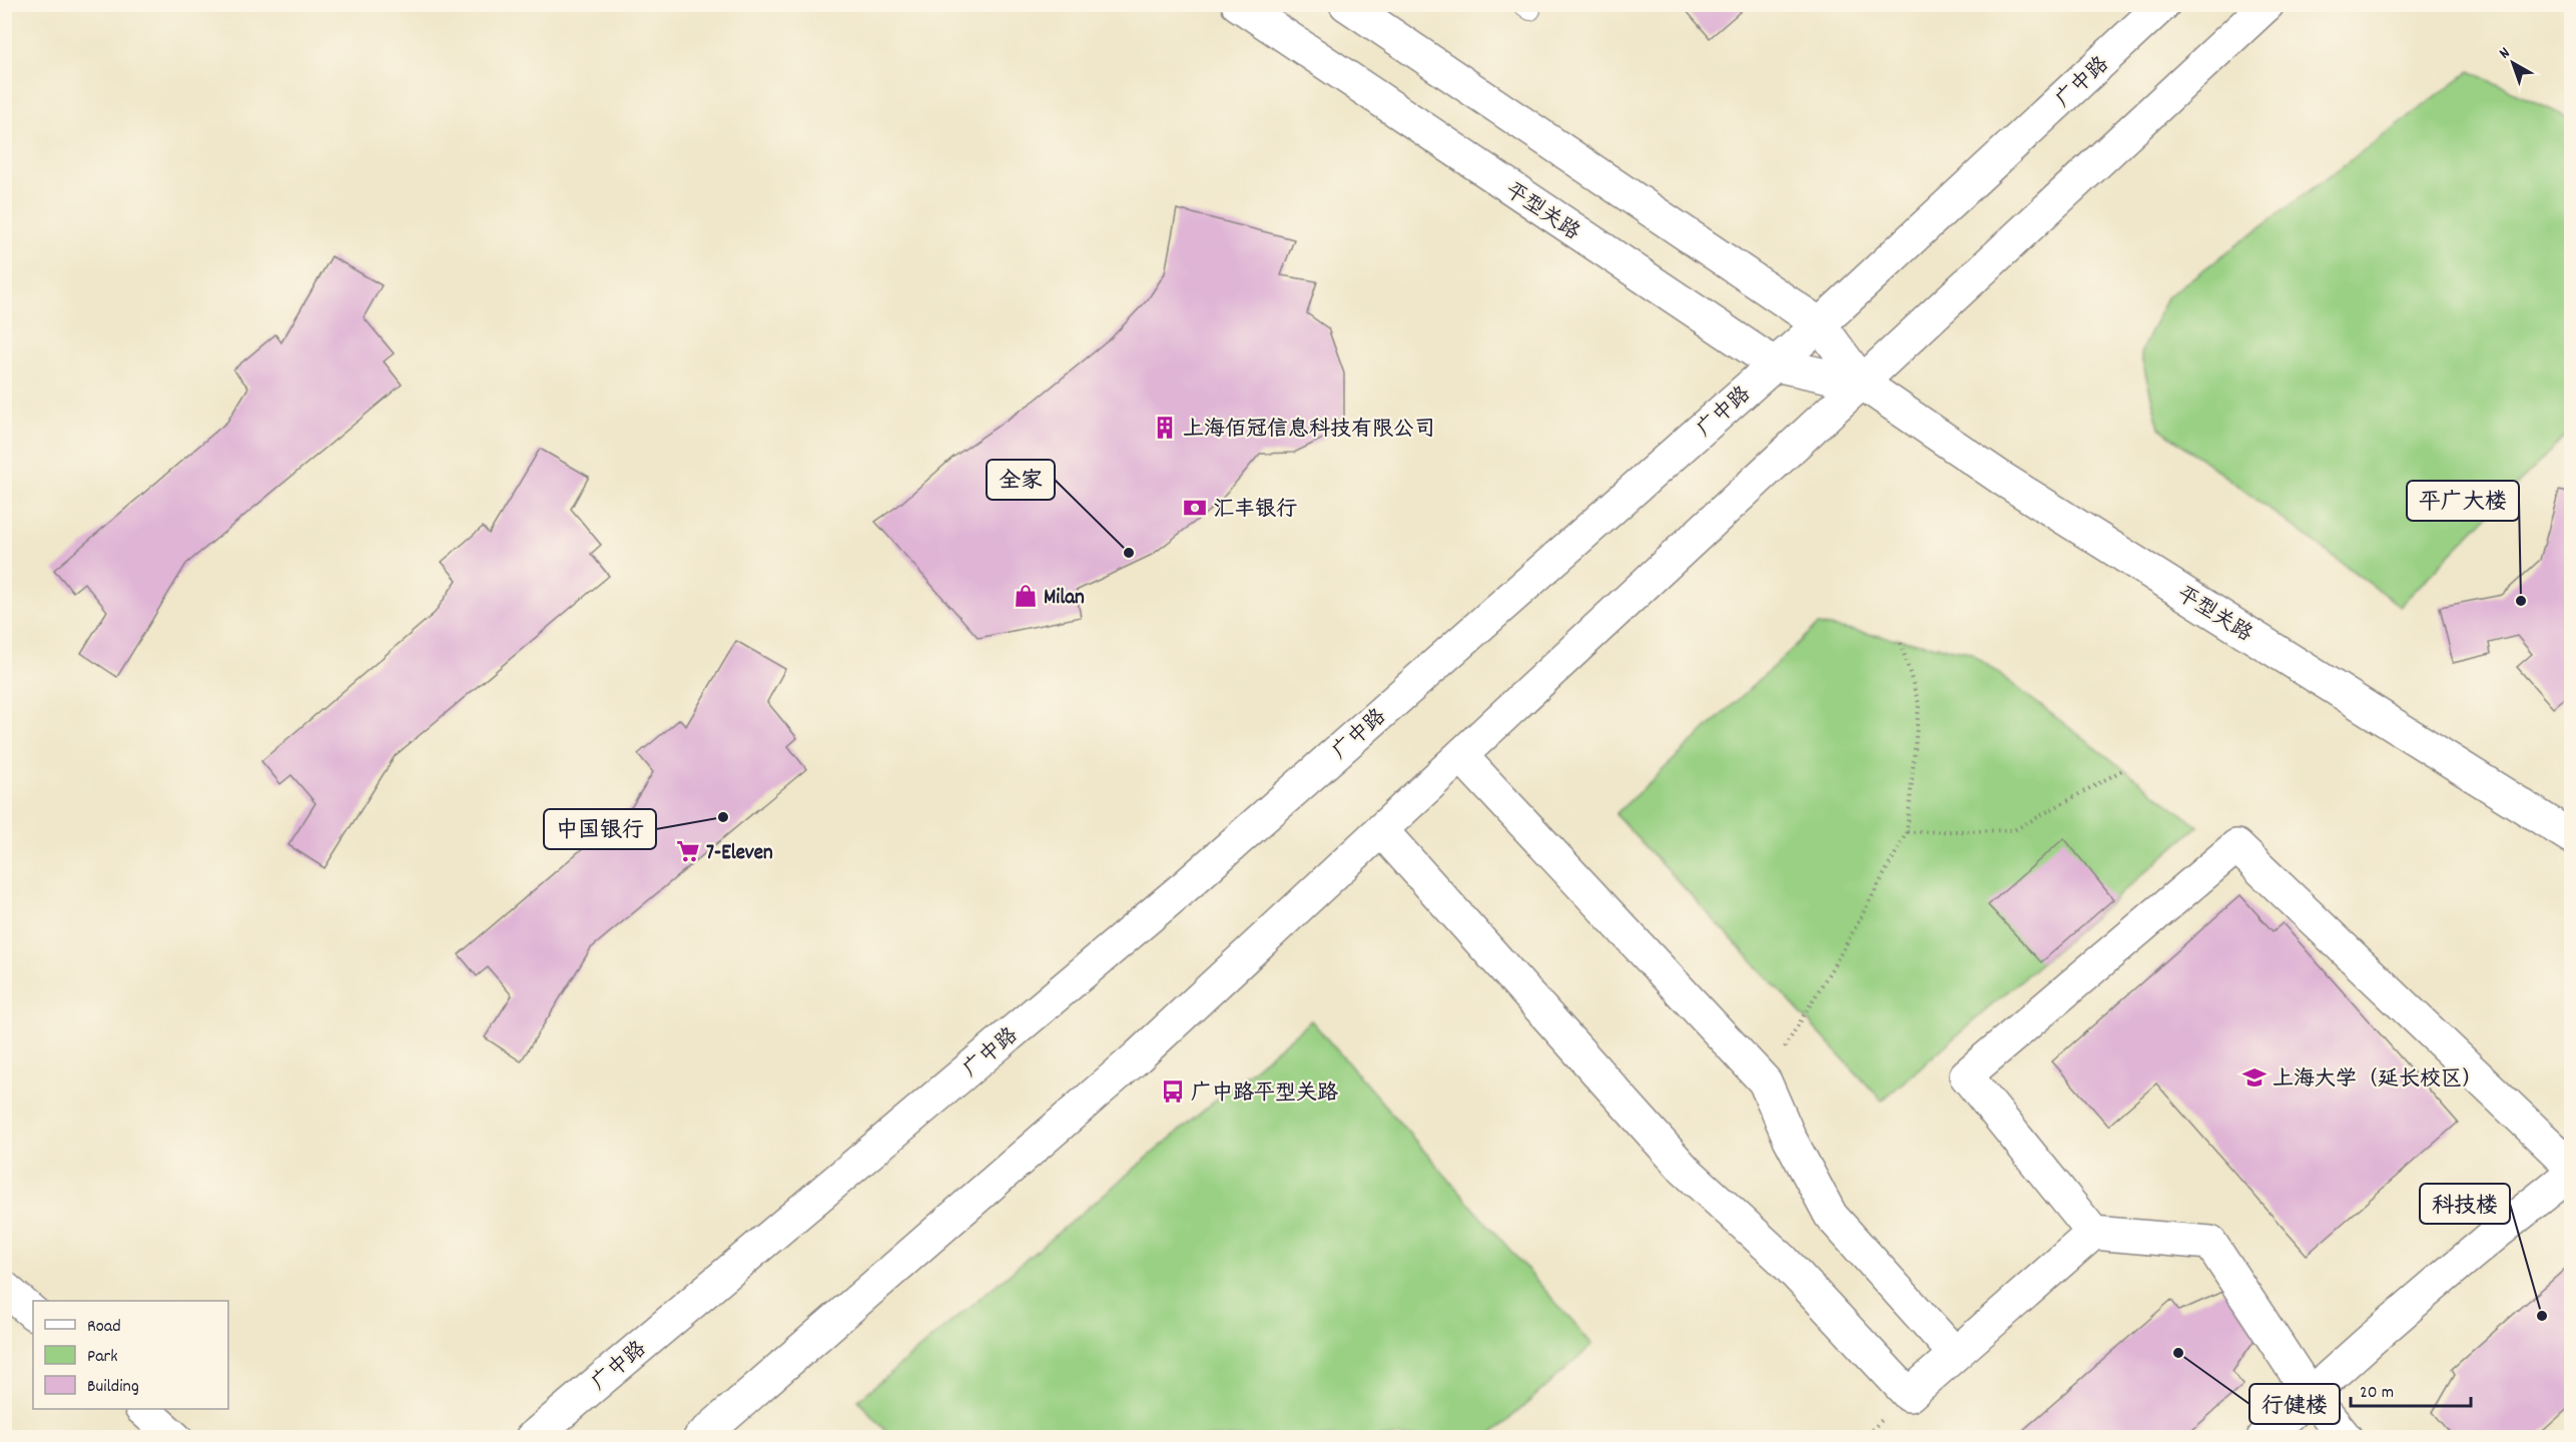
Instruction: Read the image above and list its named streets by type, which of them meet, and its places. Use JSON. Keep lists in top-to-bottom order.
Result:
{
  "streets": {
    "street": ["广中路", "平型关路"]
  },
  "crossings": [
    ["广中路", "平型关路"]
  ],
  "places": {
    "building": ["上海佰冠信息科技有限公司"],
    "bank": ["汇丰银行"],
    "other": [
      "全家",
      "平广大楼",
      "中国银行",
      "科技楼",
      "行健楼"
    ],
    "shop": ["Milan"],
    "supermarket": ["7-Eleven"],
    "school or university": ["上海大学（延长校区）"],
    "bus stop": ["广中路平型关路"]
  },
  "legend": ["Road", "Park", "Building"],
  "scale_bar": "20 m",
  "north": "top left"
}
